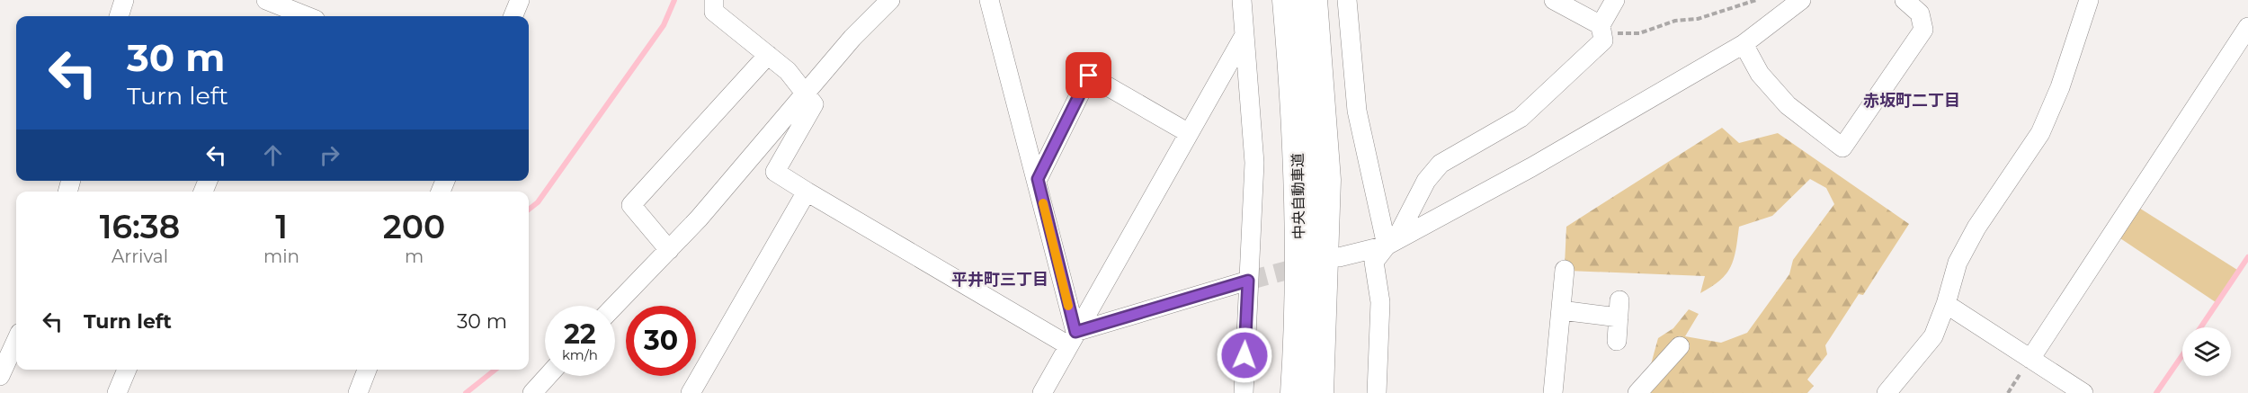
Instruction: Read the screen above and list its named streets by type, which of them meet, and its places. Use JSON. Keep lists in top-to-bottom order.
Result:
{
  "streets": {
    "highway": ["中央自動車道"]
  },
  "districts": ["赤坂町二丁目", "平井町三丁目"],
  "page": {
    "turn": ["30 m", "Turn left"],
    "eta": [
      "16:38",
      "Arrival",
      "1",
      "min",
      "200",
      "m"
    ],
    "list": [
      {
        "name": "Turn left",
        "value": "30 m"
      }
    ],
    "speed": "22 km/h",
    "limit": "30"
  }
}
